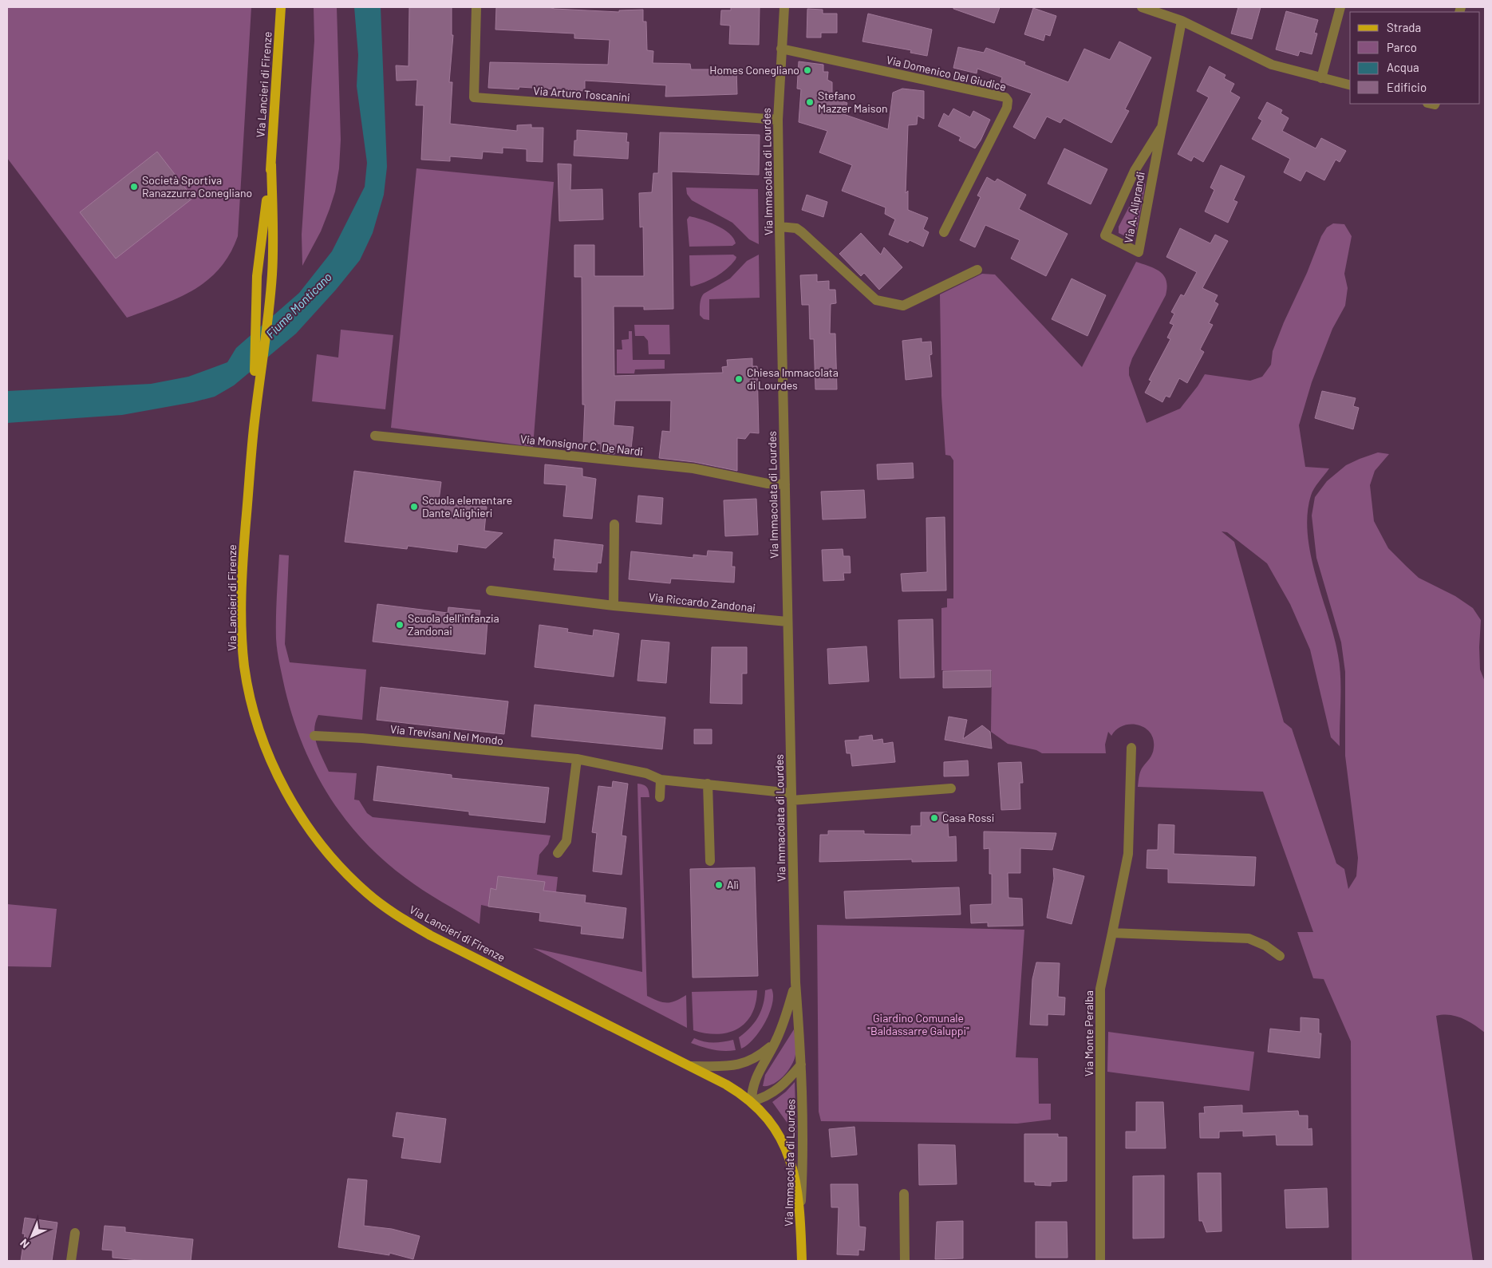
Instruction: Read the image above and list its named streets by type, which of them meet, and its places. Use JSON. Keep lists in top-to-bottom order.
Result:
{
  "streets": {
    "main road": ["Via Lancieri di Firenze", "Via Immacolata di Lourdes"],
    "street": [
      "Via Domenico Del Giudice",
      "Via Arturo Toscanini",
      "Via A. Aliprandi",
      "Via Monsignor C. De Nardi",
      "Via Riccardo Zandonai",
      "Via Trevisani Nel Mondo",
      "Via Monte Peralba"
    ]
  },
  "crossings": [
    ["Via Domenico Del Giudice", "Via Immacolata di Lourdes"],
    ["Via Lancieri di Firenze", "Via Immacolata di Lourdes"],
    ["Via Arturo Toscanini", "Via Immacolata di Lourdes"],
    ["Via Immacolata di Lourdes", "Via Monsignor C. De Nardi"],
    ["Via Immacolata di Lourdes", "Via Riccardo Zandonai"],
    ["Via Immacolata di Lourdes", "Via Trevisani Nel Mondo"]
  ],
  "water": ["Fiume Monticano"],
  "parks": ["Giardino Comunale \"Baldassarre Galuppi\""],
  "places": [
    "Homes Conegliano",
    "Stefano Mazzer Maison",
    "Società Sportiva Ranazzurra Conegliano",
    "Chiesa Immacolata di Lourdes",
    "Scuola elementare Dante Alighieri",
    "Scuola dell'infanzia Zandonai",
    "Casa Rossi",
    "Alì"
  ],
  "legend": [
    "Strada",
    "Parco",
    "Acqua",
    "Edificio"
  ],
  "north": "bottom left"
}
